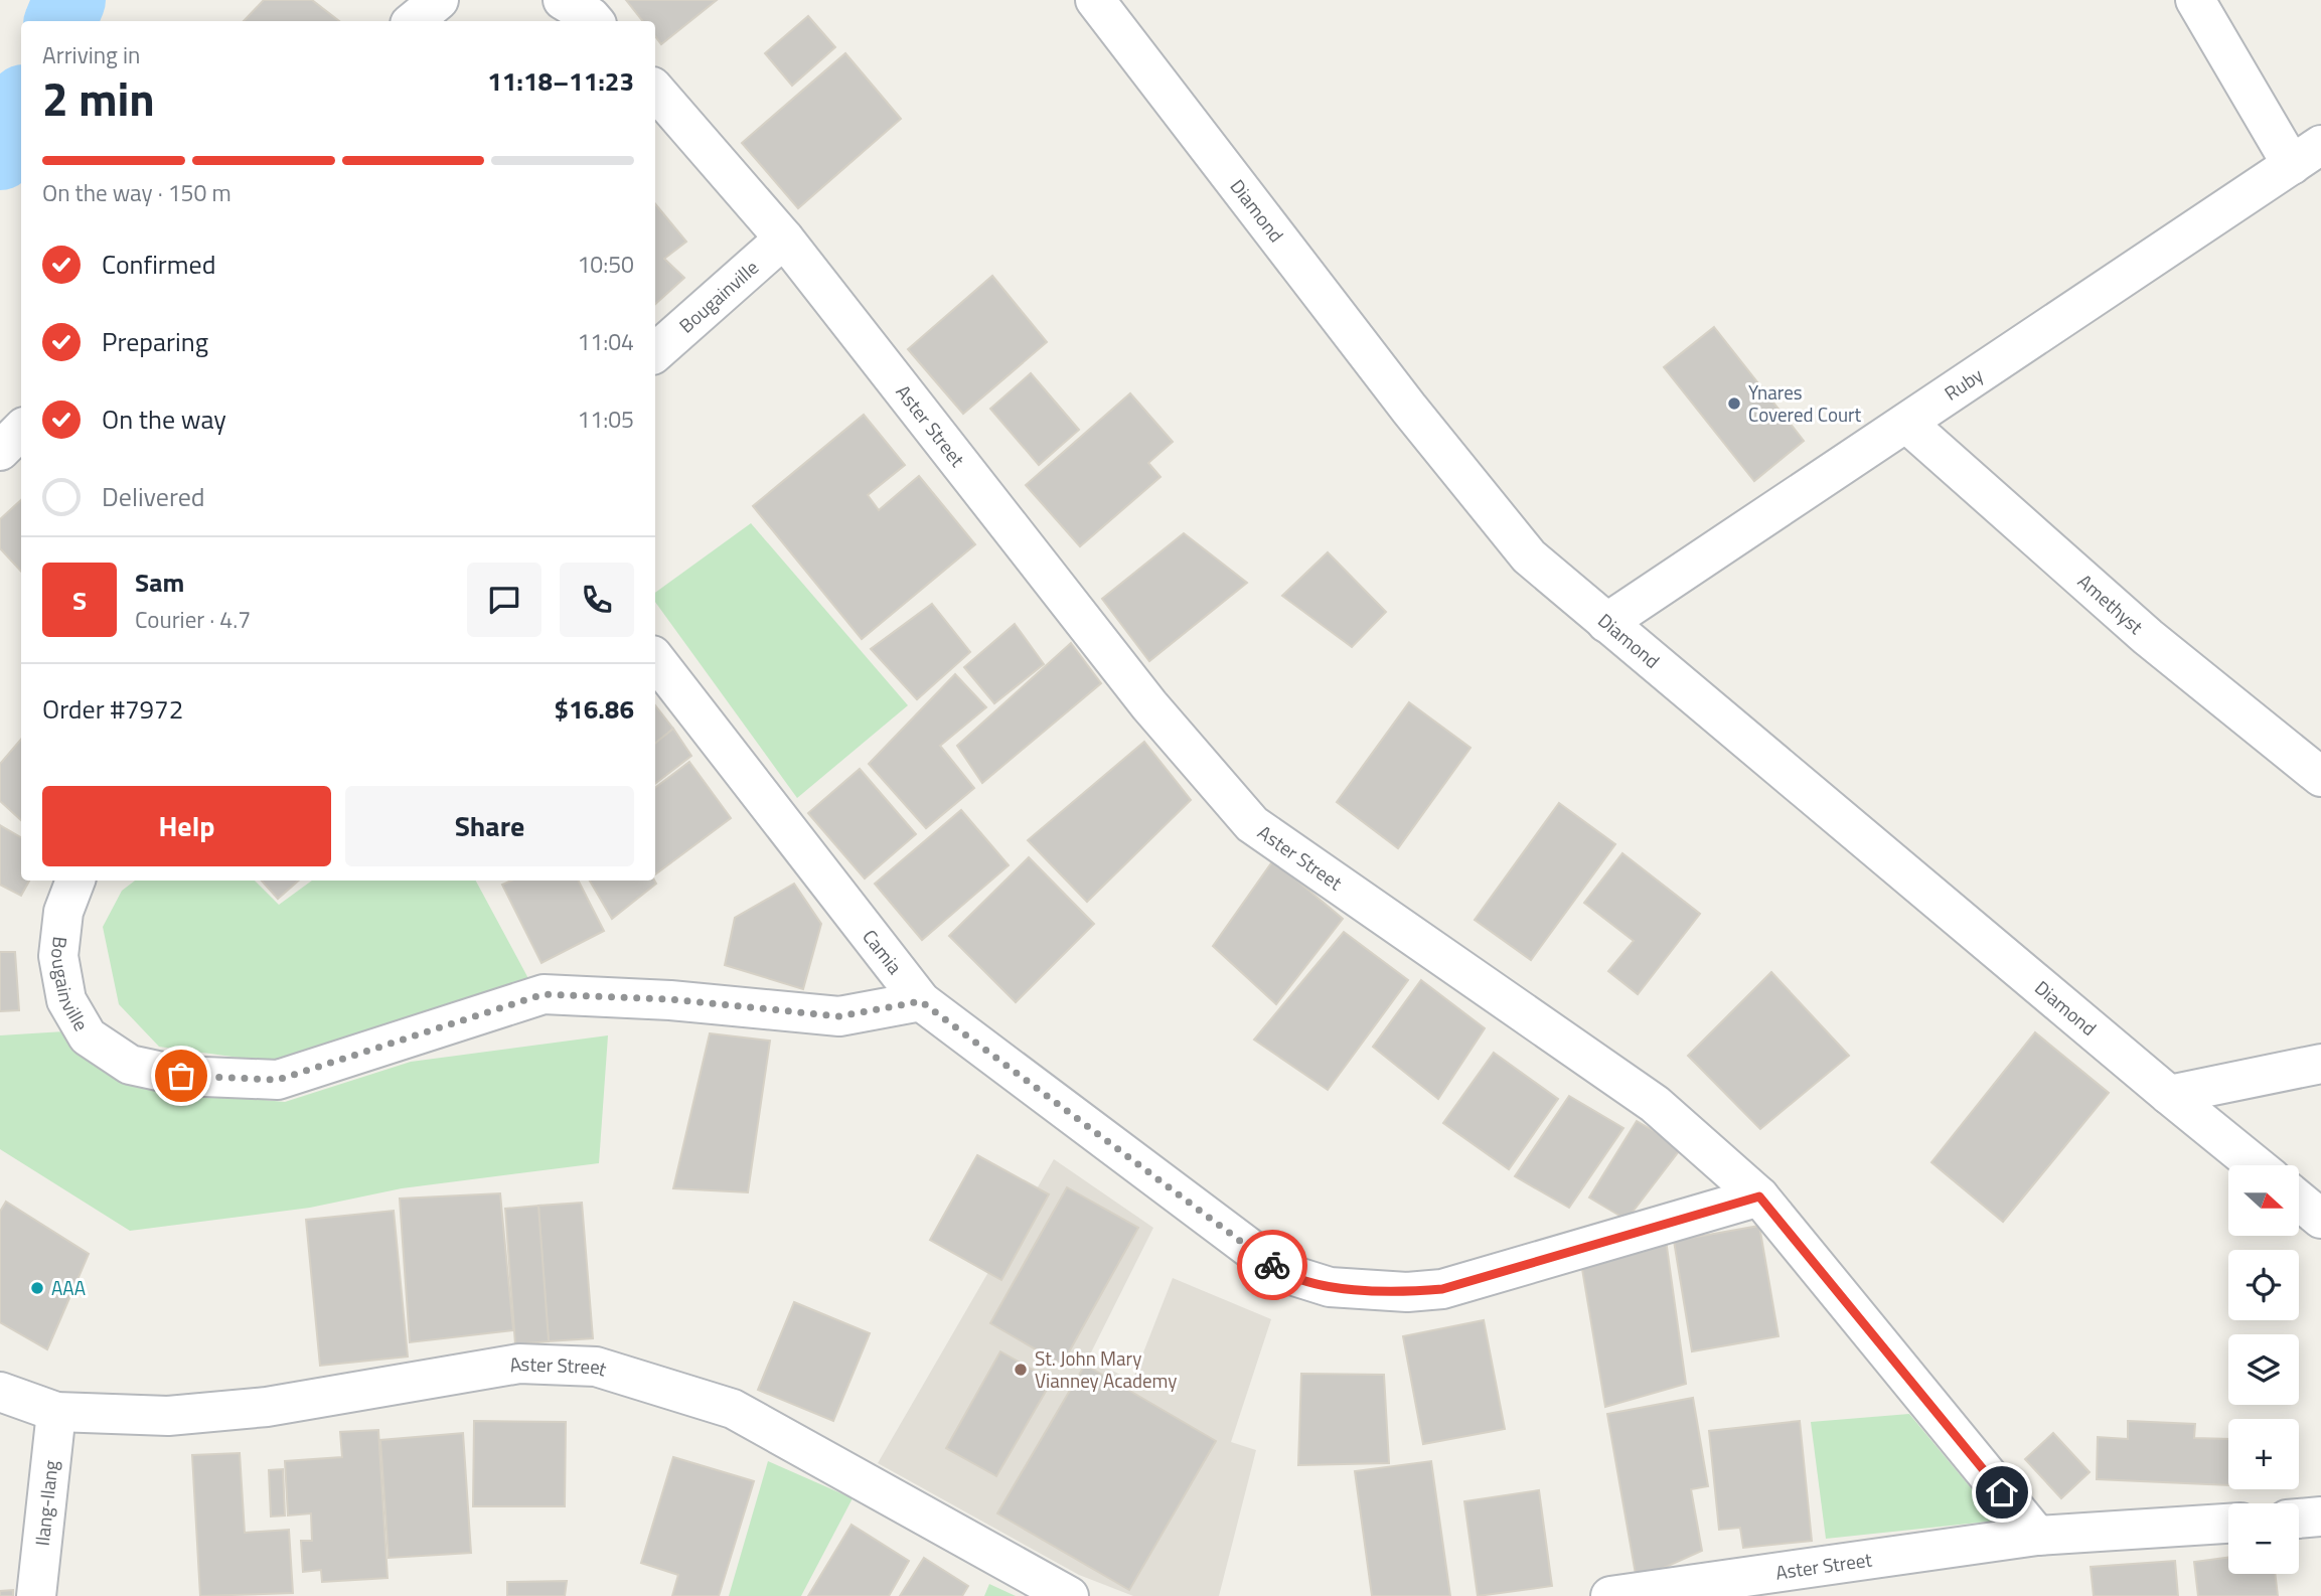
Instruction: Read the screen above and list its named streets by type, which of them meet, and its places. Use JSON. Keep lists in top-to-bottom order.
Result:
{
  "streets": {
    "street": [
      "Diamond",
      "Bougainville",
      "Ruby",
      "Aster Street",
      "Amethyst",
      "Camia",
      "Ilang-Ilang"
    ]
  },
  "crossings": [
    ["Diamond", "Ruby"],
    ["Bougainville", "Aster Street"],
    ["Bougainville", "Camia"],
    ["Ruby", "Amethyst"],
    ["Aster Street", "Camia"],
    ["Aster Street", "Ilang-Ilang"]
  ],
  "places": ["Ynares Covered Court", "AAA", "St. John Mary Vianney Academy"],
  "north": "right",
  "page": {
    "heading": ["2 min", "Arriving in", "11:18–11:23"],
    "panel": [
      "Sam",
      "Courier · 4.7",
      "Order #7972",
      "$16.86"
    ],
    "bar": "On the way · 150 m",
    "list": [
      ["Confirmed", "10:50"],
      ["Preparing", "11:04"],
      ["On the way", "11:05"],
      "Delivered"
    ],
    "round": "S",
    "buttons": ["Help", "Share"],
    "map_buttons": ["+", "−"]
  }
}
